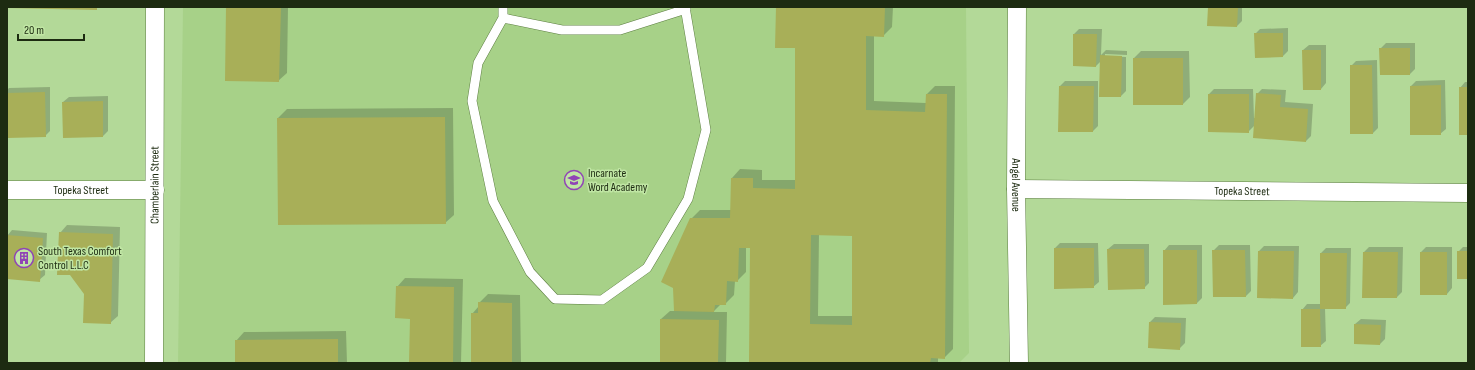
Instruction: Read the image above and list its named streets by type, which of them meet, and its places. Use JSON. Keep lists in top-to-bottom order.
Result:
{
  "streets": {
    "street": ["Chamberlain Street", "Angel Avenue", "Topeka Street"]
  },
  "crossings": [
    ["Chamberlain Street", "Topeka Street"],
    ["Angel Avenue", "Topeka Street"]
  ],
  "places": {
    "school or university": ["Incarnate Word Academy"],
    "building": ["South Texas Comfort Control L.L.C"]
  },
  "scale_bar": "20 m"
}
